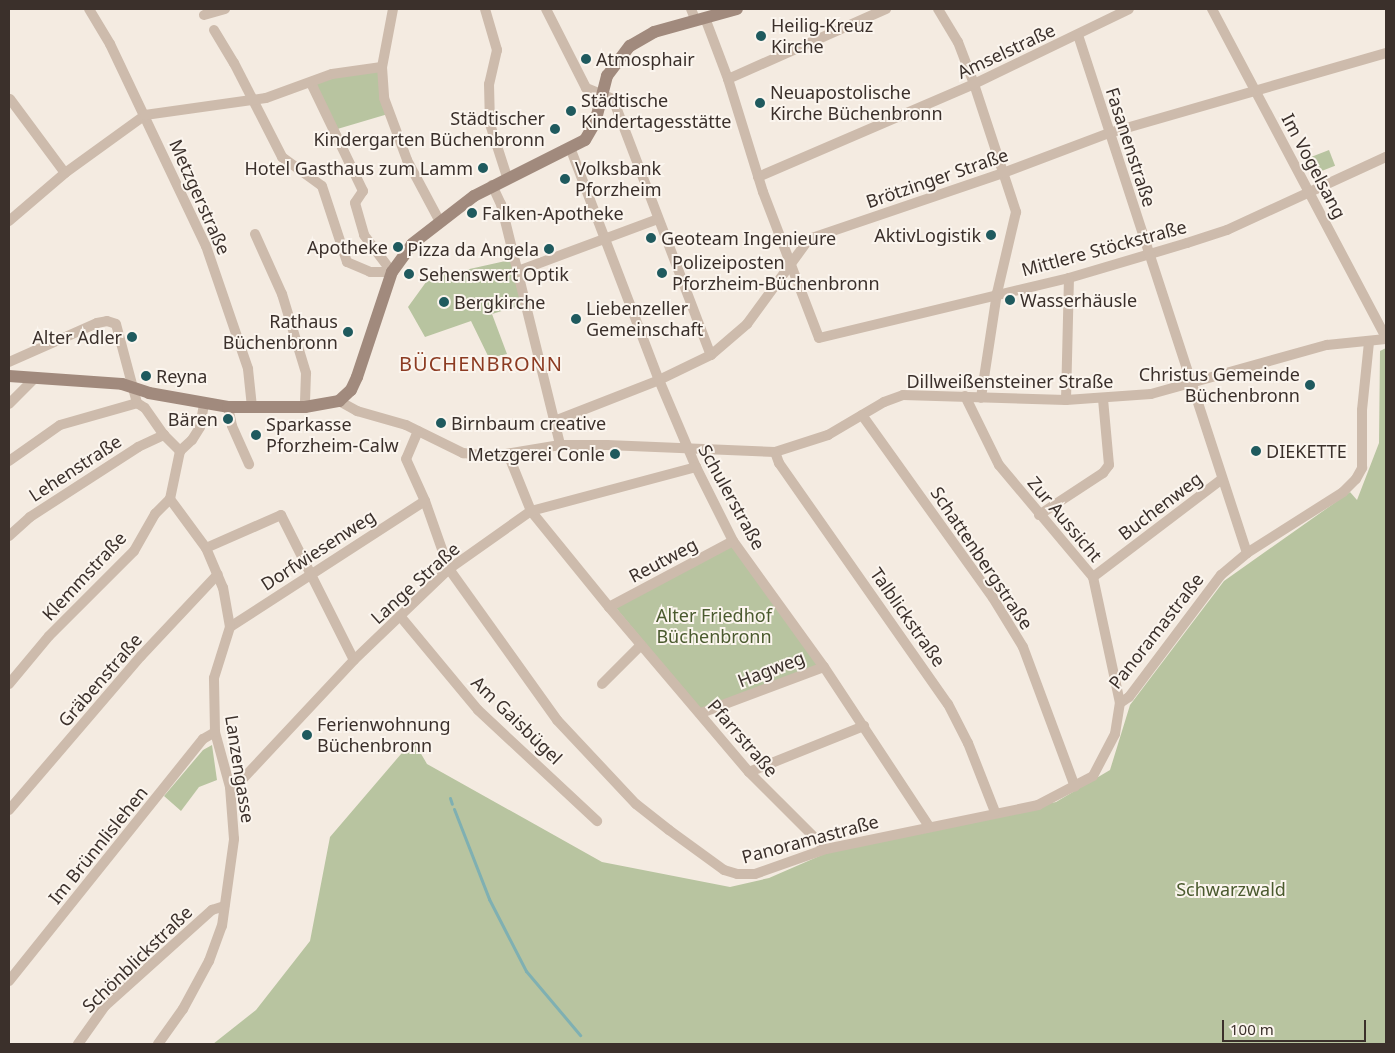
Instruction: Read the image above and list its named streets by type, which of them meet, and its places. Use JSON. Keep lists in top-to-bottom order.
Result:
{
  "streets": {
    "street": [
      "Amselstraße",
      "Fasanenstraße",
      "Im Vogelsang",
      "Brötzinger Straße",
      "Metzgerstraße",
      "Mittlere Stöckstraße",
      "Dillweißensteiner Straße",
      "Lehenstraße",
      "Schulerstraße",
      "Buchenweg",
      "Zur Aussicht",
      "Dorfwiesenweg",
      "Schattenbergstraße",
      "Reutweg",
      "Klemmstraße",
      "Lange Straße",
      "Talblickstraße",
      "Panoramastraße",
      "Hagweg",
      "Gräbenstraße",
      "Am Gaisbügel",
      "Pfarrstraße",
      "Lanzengasse",
      "Im Brünnlislehen",
      "Schönblickstraße"
    ]
  },
  "crossings": [
    ["Amselstraße", "Fasanenstraße"],
    ["Fasanenstraße", "Brötzinger Straße"],
    ["Fasanenstraße", "Mittlere Stöckstraße"],
    ["Fasanenstraße", "Dillweißensteiner Straße"],
    ["Fasanenstraße", "Buchenweg"],
    ["Fasanenstraße", "Panoramastraße"],
    ["Im Vogelsang", "Brötzinger Straße"],
    ["Im Vogelsang", "Mittlere Stöckstraße"],
    ["Im Vogelsang", "Dillweißensteiner Straße"],
    ["Brötzinger Straße", "Mittlere Stöckstraße"],
    ["Brötzinger Straße", "Schulerstraße"],
    ["Dillweißensteiner Straße", "Schulerstraße"],
    ["Dillweißensteiner Straße", "Zur Aussicht"],
    ["Dillweißensteiner Straße", "Schattenbergstraße"],
    ["Dillweißensteiner Straße", "Talblickstraße"],
    ["Dillweißensteiner Straße", "Panoramastraße"],
    ["Dillweißensteiner Straße", "Pfarrstraße"],
    ["Schulerstraße", "Reutweg"],
    ["Schulerstraße", "Lange Straße"],
    ["Schulerstraße", "Panoramastraße"],
    ["Schulerstraße", "Hagweg"],
    ["Buchenweg", "Zur Aussicht"],
    ["Zur Aussicht", "Panoramastraße"],
    ["Dorfwiesenweg", "Panoramastraße"],
    ["Dorfwiesenweg", "Lanzengasse"],
    ["Schattenbergstraße", "Panoramastraße"],
    ["Reutweg", "Pfarrstraße"],
    ["Lange Straße", "Panoramastraße"],
    ["Lange Straße", "Am Gaisbügel"],
    ["Lange Straße", "Pfarrstraße"],
    ["Lange Straße", "Lanzengasse"],
    ["Talblickstraße", "Panoramastraße"],
    ["Panoramastraße", "Pfarrstraße"],
    ["Hagweg", "Pfarrstraße"],
    ["Lanzengasse", "Im Brünnlislehen"],
    ["Lanzengasse", "Schönblickstraße"]
  ],
  "districts": ["BÜCHENBRONN"],
  "parks": ["Alter Friedhof Büchenbronn", "Schwarzwald"],
  "places": [
    "Heilig-Kreuz Kirche",
    "Atmosphair",
    "Neuapostolische Kirche Büchenbronn",
    "Städtische Kindertagesstätte",
    "Städtischer Kindergarten Büchenbronn",
    "Hotel Gasthaus zum Lamm",
    "Volksbank Pforzheim",
    "Falken-Apotheke",
    "AktivLogistik",
    "Geoteam Ingenieure",
    "Apotheke",
    "Pizza da Angela",
    "Polizeiposten Pforzheim-Büchenbronn",
    "Sehenswert Optik",
    "Wasserhäusle",
    "Bergkirche",
    "Liebenzeller Gemeinschaft",
    "Rathaus Büchenbronn",
    "Alter Adler",
    "Reyna",
    "Christus Gemeinde Büchenbronn",
    "Bären",
    "Birnbaum creative",
    "Sparkasse Pforzheim-Calw",
    "DIEKETTE",
    "Metzgerei Conle",
    "Ferienwohnung Büchenbronn"
  ],
  "scale_bar": "100 m"
}
